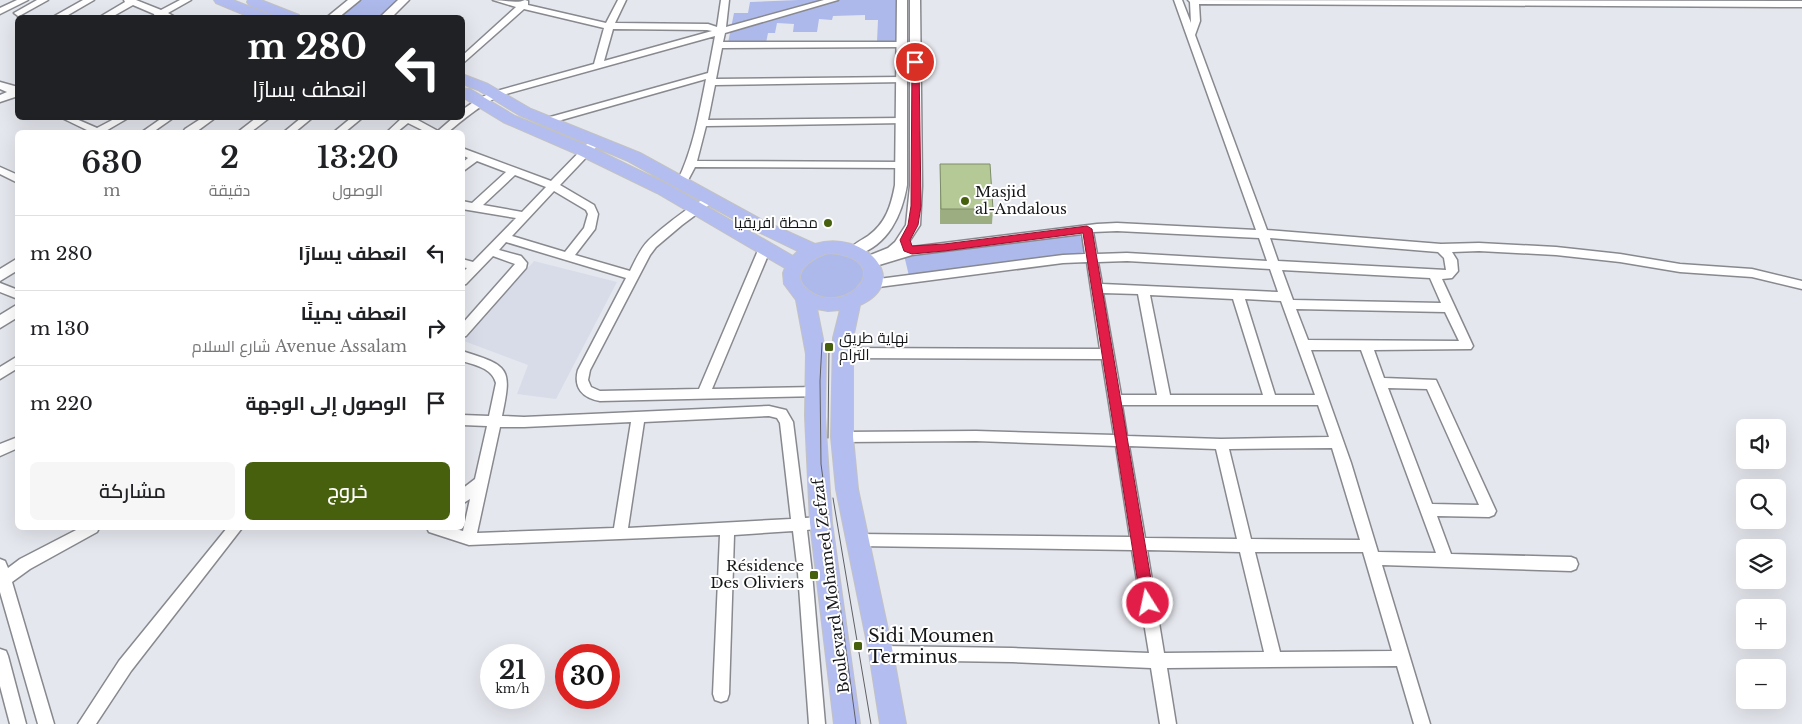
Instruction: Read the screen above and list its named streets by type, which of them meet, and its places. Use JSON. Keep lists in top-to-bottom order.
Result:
{
  "streets": {
    "main road": ["Boulevard Mohamed Zefzaf"]
  },
  "places": {
    "other": ["Masjid al-Andalous", "محطة افريقيا"],
    "transit": ["نهاية طريق الترام", "Résidence Des Oliviers", "Sidi Moumen Terminus"]
  },
  "page": {
    "turn": ["280 m", "انعطف يسارًا"],
    "eta": [
      "13:20",
      "الوصول",
      "2",
      "دقيقة",
      "630",
      "m"
    ],
    "list": [
      {
        "name": "انعطف يسارًا",
        "value": "280 m"
      },
      {
        "name": "انعطف يمينًا",
        "note": "Avenue Assalam شارع السلام",
        "value": "130 m"
      },
      {
        "name": "الوصول إلى الوجهة",
        "value": "220 m"
      }
    ],
    "map_buttons": ["+", "−"],
    "buttons": ["خروج", "مشاركة"],
    "speed": "21 km/h",
    "limit": "30"
  }
}
